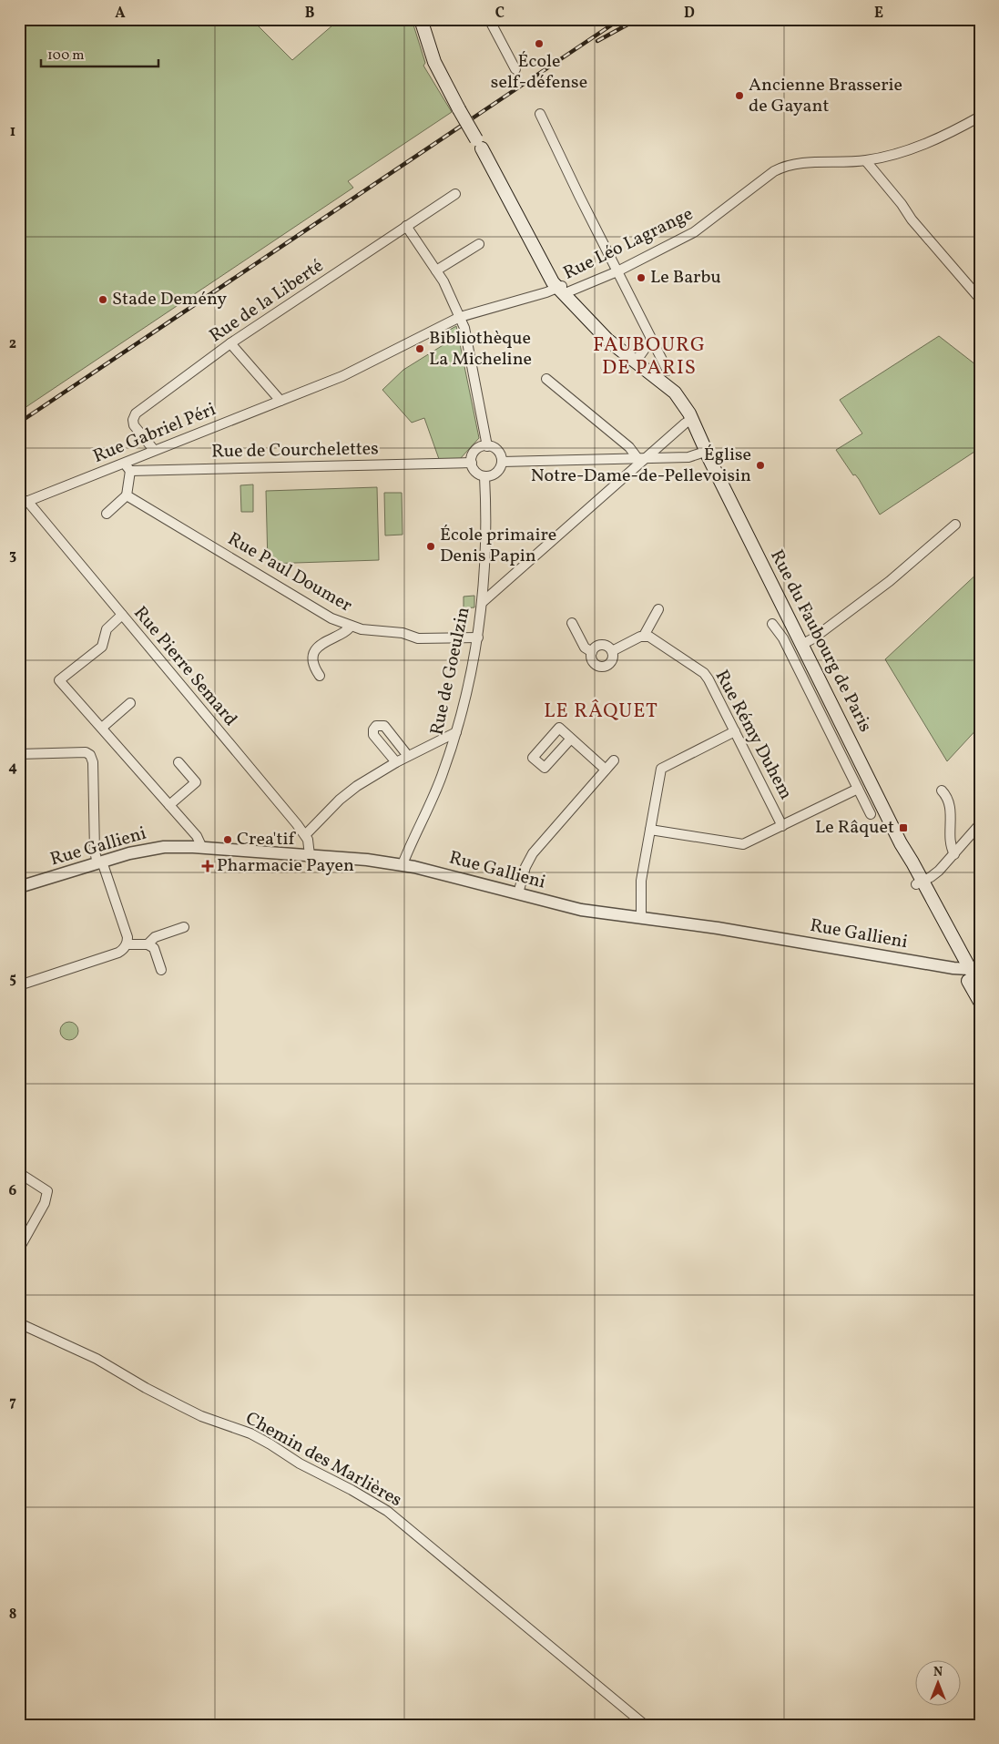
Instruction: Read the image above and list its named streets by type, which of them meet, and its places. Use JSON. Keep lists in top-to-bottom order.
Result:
{
  "streets": {
    "main road": ["Rue du Faubourg de Paris"],
    "street": [
      "Rue Léo Lagrange",
      "Rue de la Liberté",
      "Rue Gabriel Péri",
      "Rue de Courchelettes",
      "Rue Paul Doumer",
      "Rue Pierre Semard",
      "Rue de Goeulzin",
      "Rue Rémy Duhem",
      "Rue Gallieni",
      "Chemin des Marlières"
    ]
  },
  "crossings": [
    ["Rue Léo Lagrange", "Rue Gabriel Péri"],
    ["Rue Léo Lagrange", "Rue du Faubourg de Paris"],
    ["Rue de la Liberté", "Rue Gabriel Péri"],
    ["Rue Gabriel Péri", "Rue Pierre Semard"],
    ["Rue de Courchelettes", "Rue de Goeulzin"],
    ["Rue Paul Doumer", "Rue de Goeulzin"],
    ["Rue du Faubourg de Paris", "Rue Gallieni"],
    ["Rue Pierre Semard", "Rue Gallieni"],
    ["Rue de Goeulzin", "Rue Gallieni"]
  ],
  "districts": ["FAUBOURG DE PARIS", "LE RÂQUET"],
  "places": {
    "other": [
      "École self-défense",
      "Ancienne Brasserie de Gayant",
      "Le Barbu",
      "Stade Demény",
      "Bibliothèque La Micheline",
      "Église Notre-Dame-de-Pellevoisin",
      "École primaire Denis Papin",
      "Crea'tif"
    ],
    "transit": ["Le Râquet"],
    "health": ["Pharmacie Payen"]
  },
  "scale_bar": "100 m",
  "north": "top",
  "grid": {
    "columns": [
      "A",
      "B",
      "C",
      "D",
      "E"
    ],
    "rows": [
      "1",
      "2",
      "3",
      "4",
      "5",
      "6",
      "7",
      "8"
    ]
  }
}
